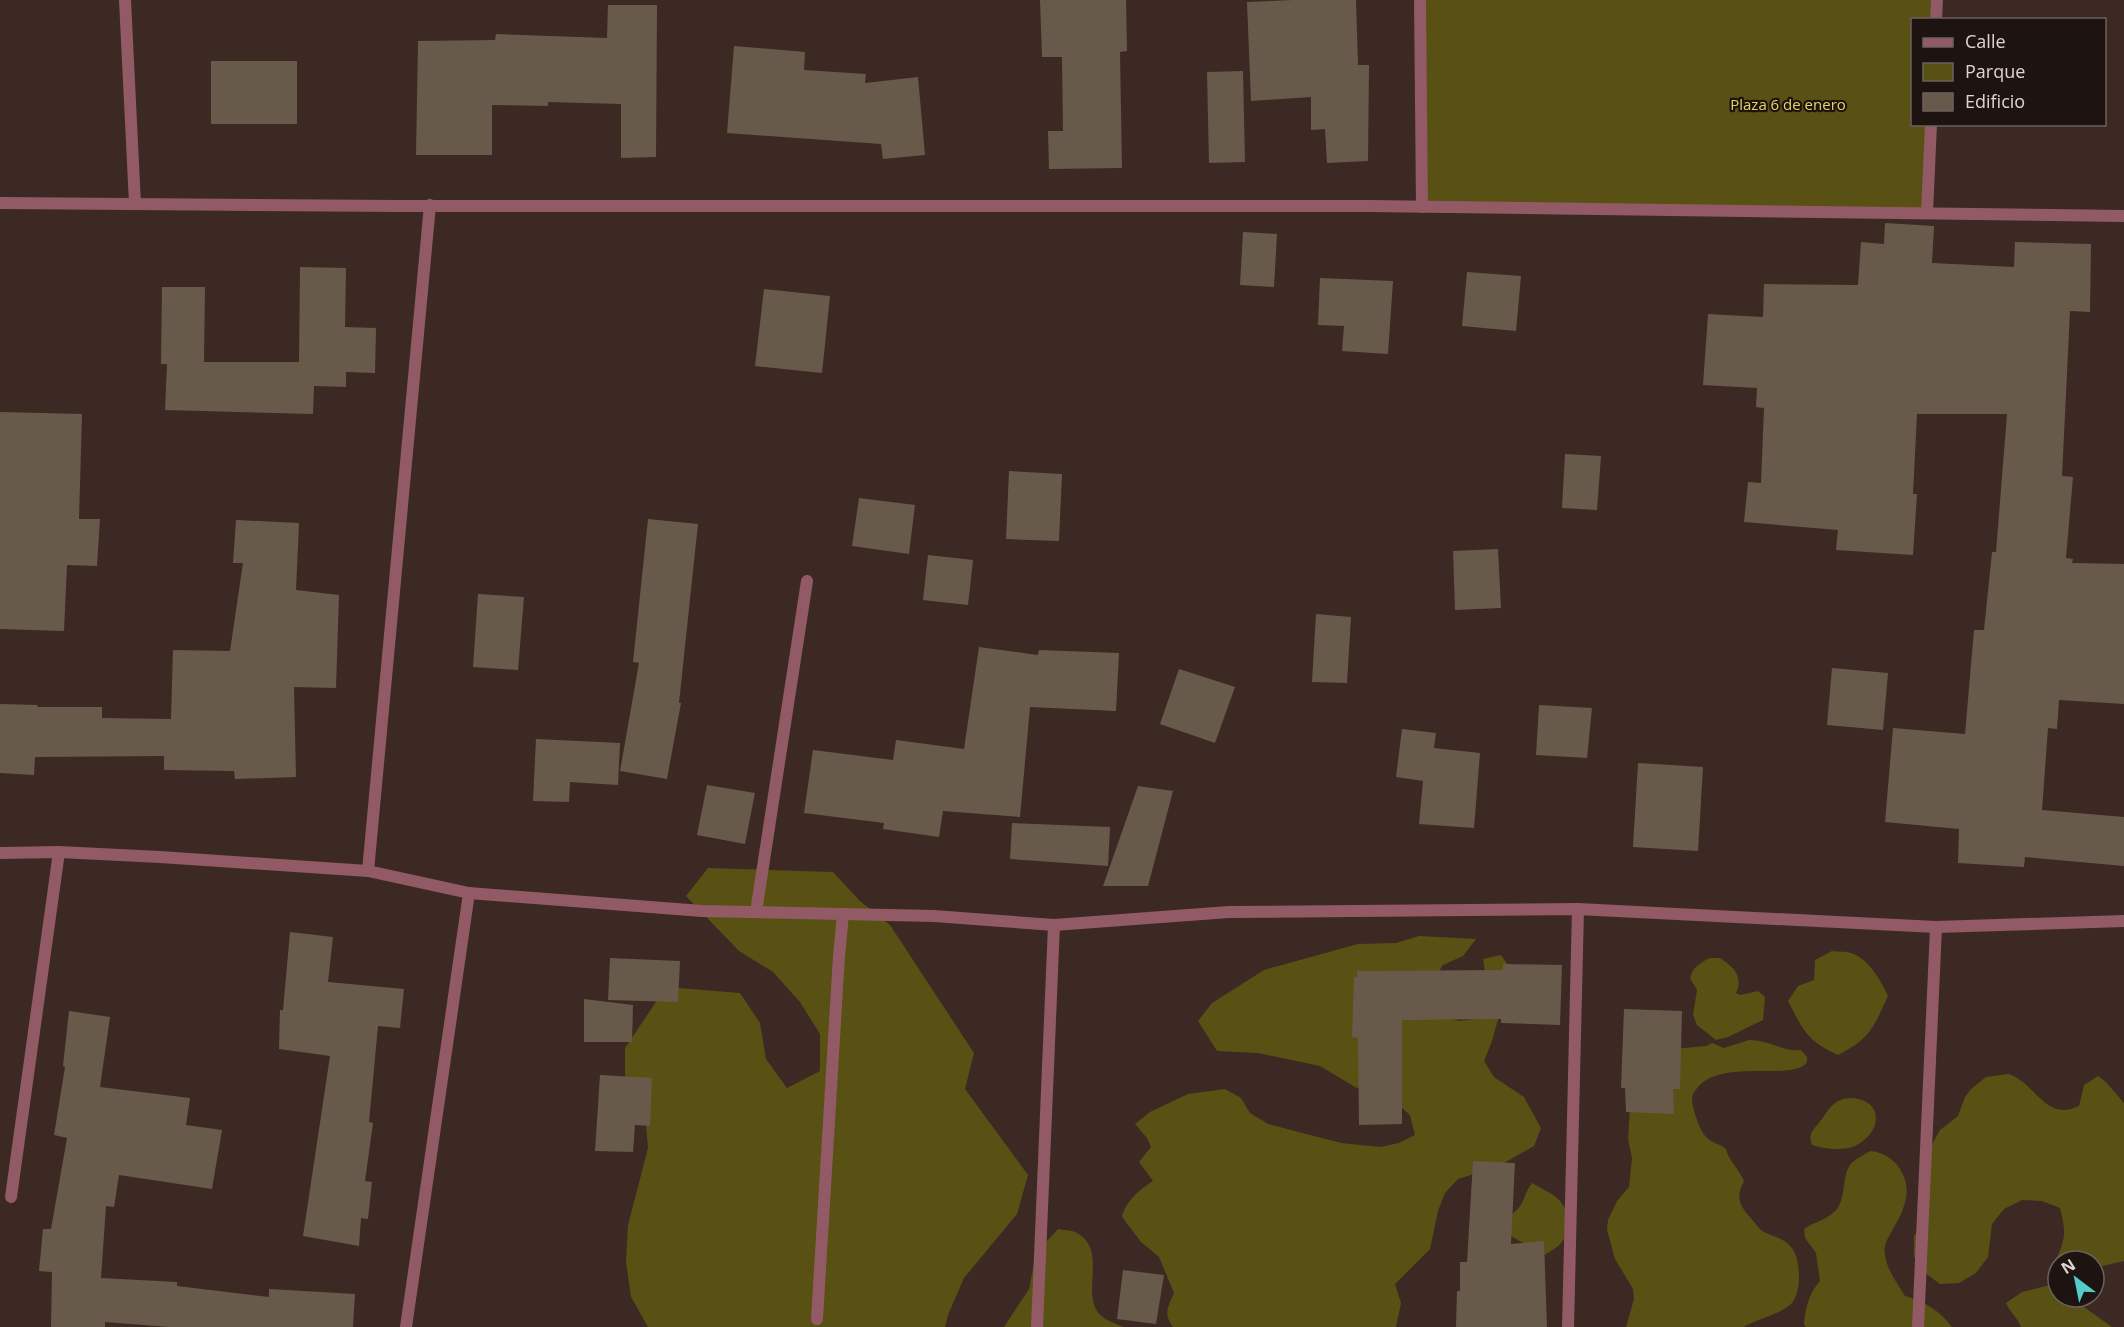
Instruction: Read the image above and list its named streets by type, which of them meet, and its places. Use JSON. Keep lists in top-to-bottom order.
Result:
{
  "parks": ["Plaza 6 de enero"],
  "legend": ["Calle", "Parque", "Edificio"],
  "north": "top left"
}
